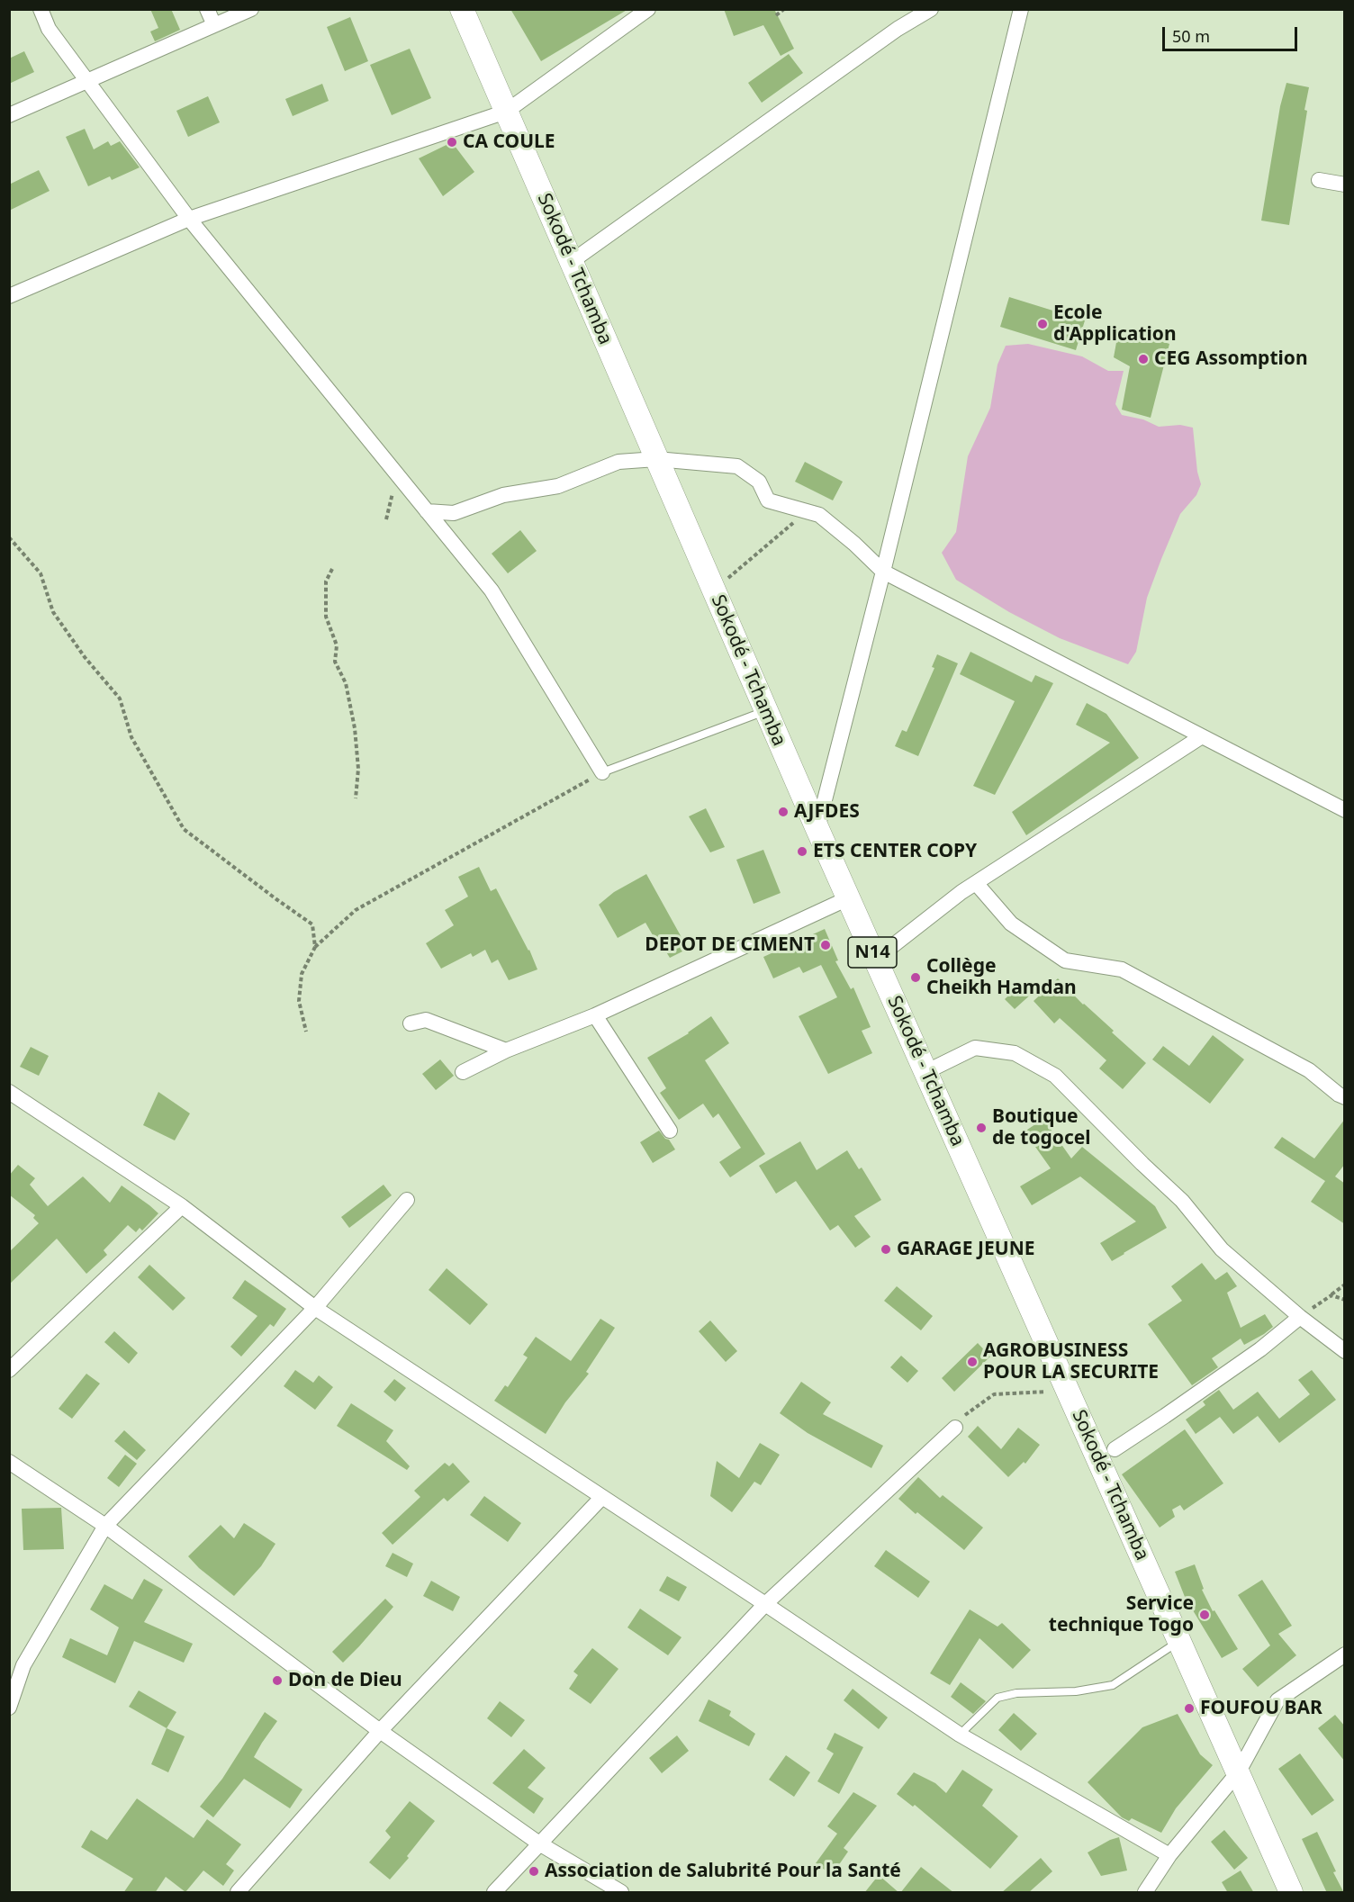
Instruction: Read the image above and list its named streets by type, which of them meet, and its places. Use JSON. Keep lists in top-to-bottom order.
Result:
{
  "streets": {
    "main road": ["Sokodé - Tchamba", "N14"]
  },
  "places": [
    "CA COULE",
    "Ecole d'Application",
    "CEG Assomption",
    "AJFDES",
    "ETS CENTER COPY",
    "DEPOT DE CIMENT",
    "Collège Cheikh Hamdan",
    "Boutique de togocel",
    "GARAGE JEUNE",
    "AGROBUSINESS POUR LA SECURITE",
    "Service technique Togo",
    "Don de Dieu",
    "FOUFOU BAR",
    "Association de Salubrité Pour la Santé"
  ],
  "scale_bar": "50 m"
}
